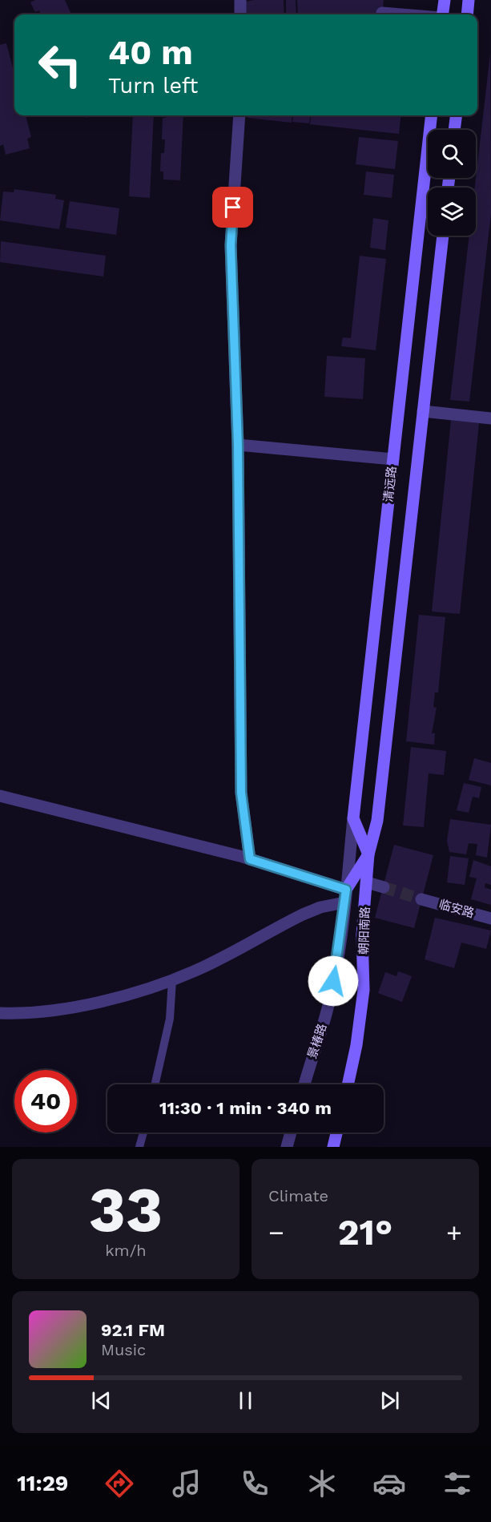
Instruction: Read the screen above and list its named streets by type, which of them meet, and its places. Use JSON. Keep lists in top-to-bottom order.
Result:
{
  "streets": {
    "main road": ["清远路", "朝阳南路"],
    "street": ["临安路", "景椿路"]
  },
  "crossings": [
    ["清远路", "朝阳南路"],
    ["清远路", "景椿路"]
  ],
  "page": {
    "turn": ["40 m", "Turn left"],
    "limit": "40",
    "trip": "11:30 · 1 min · 340 m",
    "tile": [
      ["33", "km/h"],
      "Climate"
    ],
    "heat": ["−", "21°", "+"],
    "song": ["92.1 FM", "Music"],
    "tabs": "11:29"
  }
}
